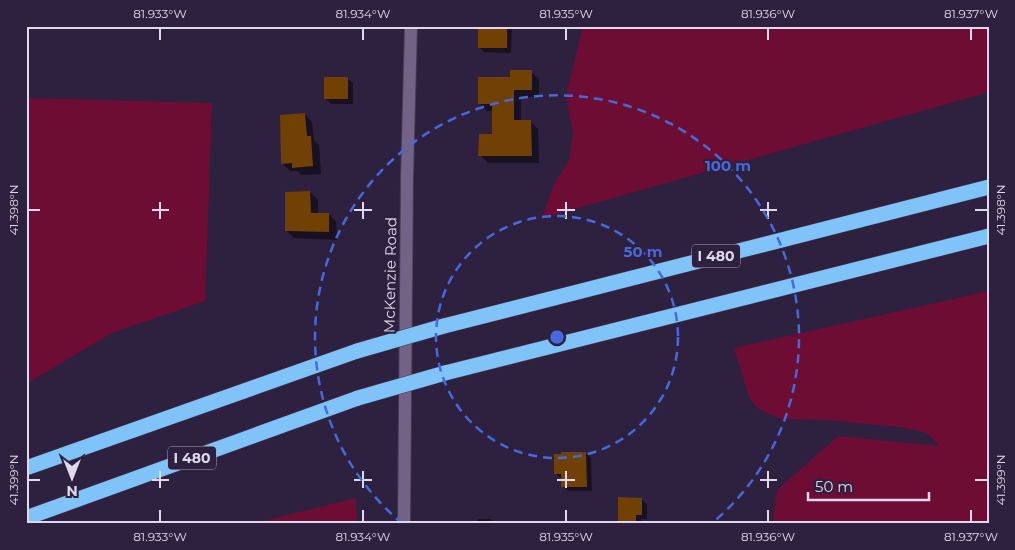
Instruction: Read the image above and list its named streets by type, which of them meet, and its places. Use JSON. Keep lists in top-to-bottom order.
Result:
{
  "streets": {
    "highway": ["I 480"],
    "street": ["McKenzie Road"]
  },
  "scale_bar": "50 m",
  "north": "bottom",
  "coordinates": [
    "81.933°W",
    "81.934°W",
    "81.935°W",
    "81.936°W",
    "81.937°W",
    "41.398°N",
    "41.399°N"
  ],
  "rings": ["100 m", "50 m"]
}
